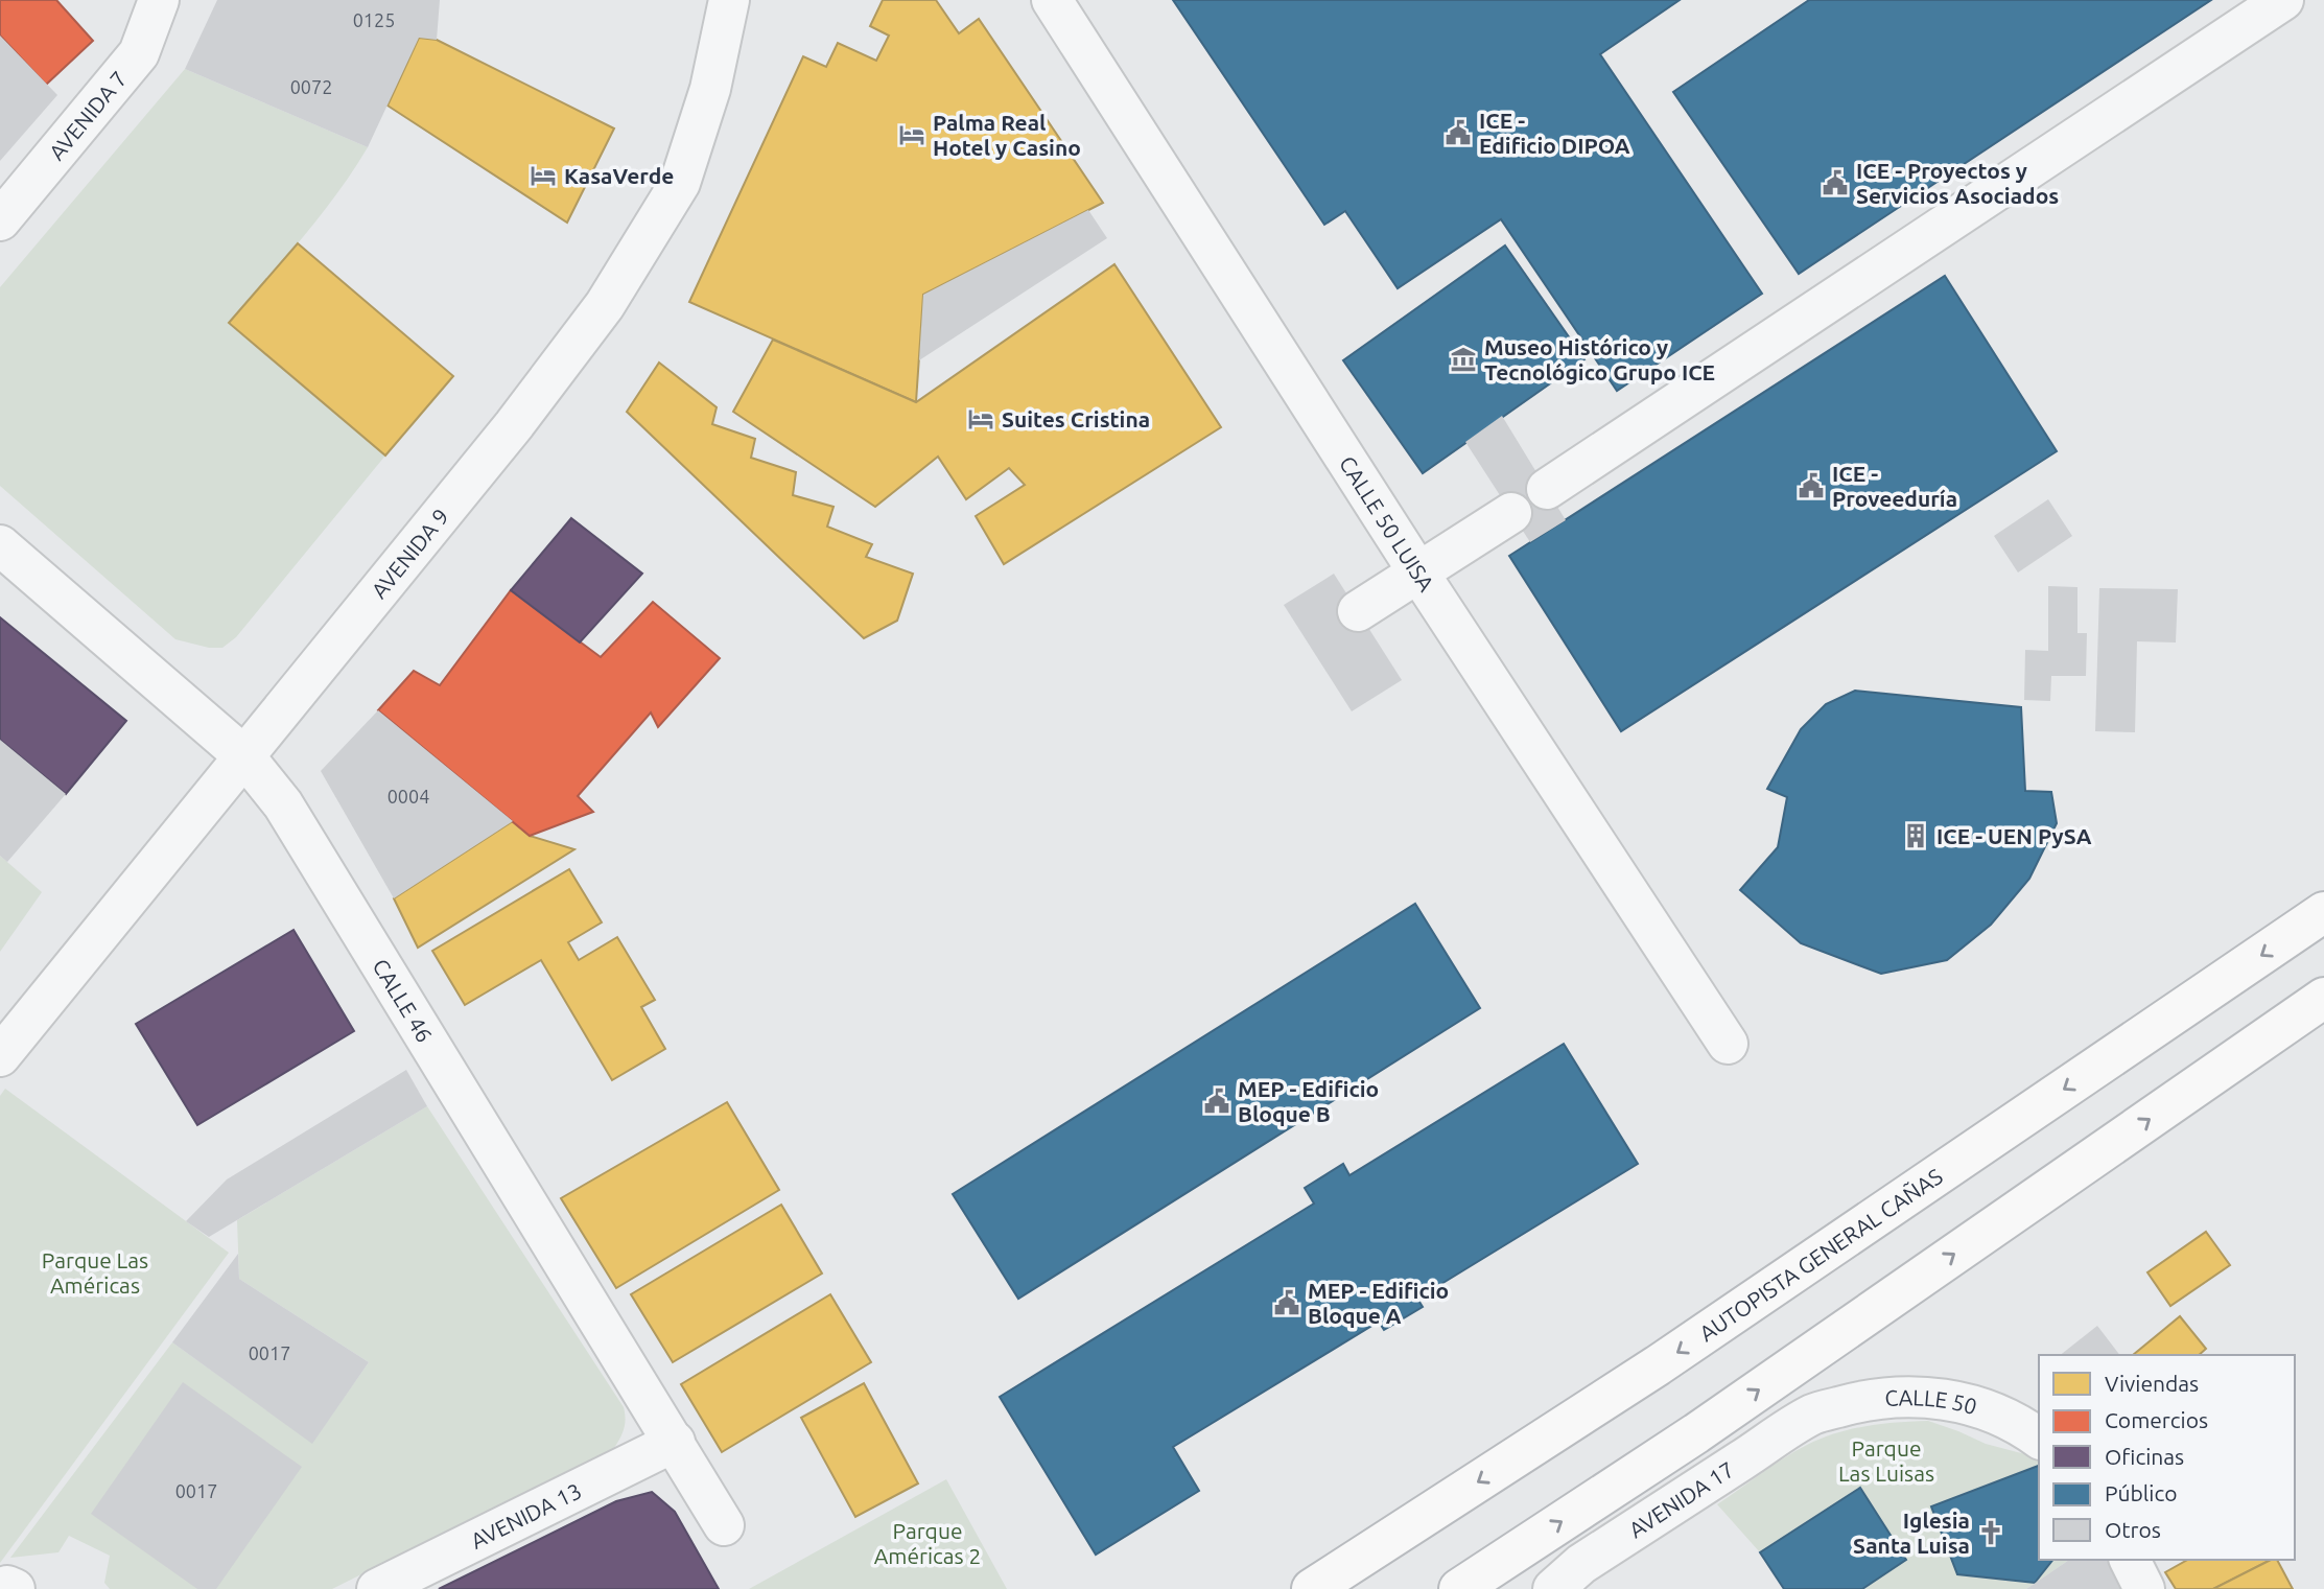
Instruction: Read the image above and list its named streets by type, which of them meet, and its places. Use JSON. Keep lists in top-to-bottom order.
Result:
{
  "streets": {
    "highway": ["AUTOPISTA GENERAL CAÑAS"],
    "street": [
      "AVENIDA 7",
      "CALLE 50 LUISA",
      "AVENIDA 9",
      "CALLE 46",
      "CALLE 50",
      "AVENIDA 17",
      "AVENIDA 13"
    ]
  },
  "crossings": [
    ["AVENIDA 9", "CALLE 46"],
    ["CALLE 46", "AVENIDA 13"],
    ["CALLE 50", "AVENIDA 17"]
  ],
  "parks": ["Parque Las Américas", "Parque Las Luisas", "Parque Américas 2"],
  "places": {
    "public building": [
      "ICE - Edificio DIPOA",
      "ICE - Proyectos y Servicios Asociados",
      "ICE - Proveeduría",
      "MEP - Edificio Bloque B",
      "MEP - Edificio Bloque A"
    ],
    "hotel": ["Palma Real Hotel y Casino", "KasaVerde", "Suites Cristina"],
    "museum": ["Museo Histórico y Tecnológico Grupo ICE"],
    "building": ["ICE - UEN PySA"],
    "church": ["Iglesia Santa Luisa"]
  },
  "house_numbers": [
    "0125",
    "0072",
    "0004",
    "0017",
    "0017"
  ],
  "legend": [
    "Viviendas",
    "Comercios",
    "Oficinas",
    "Público",
    "Otros"
  ]
}
